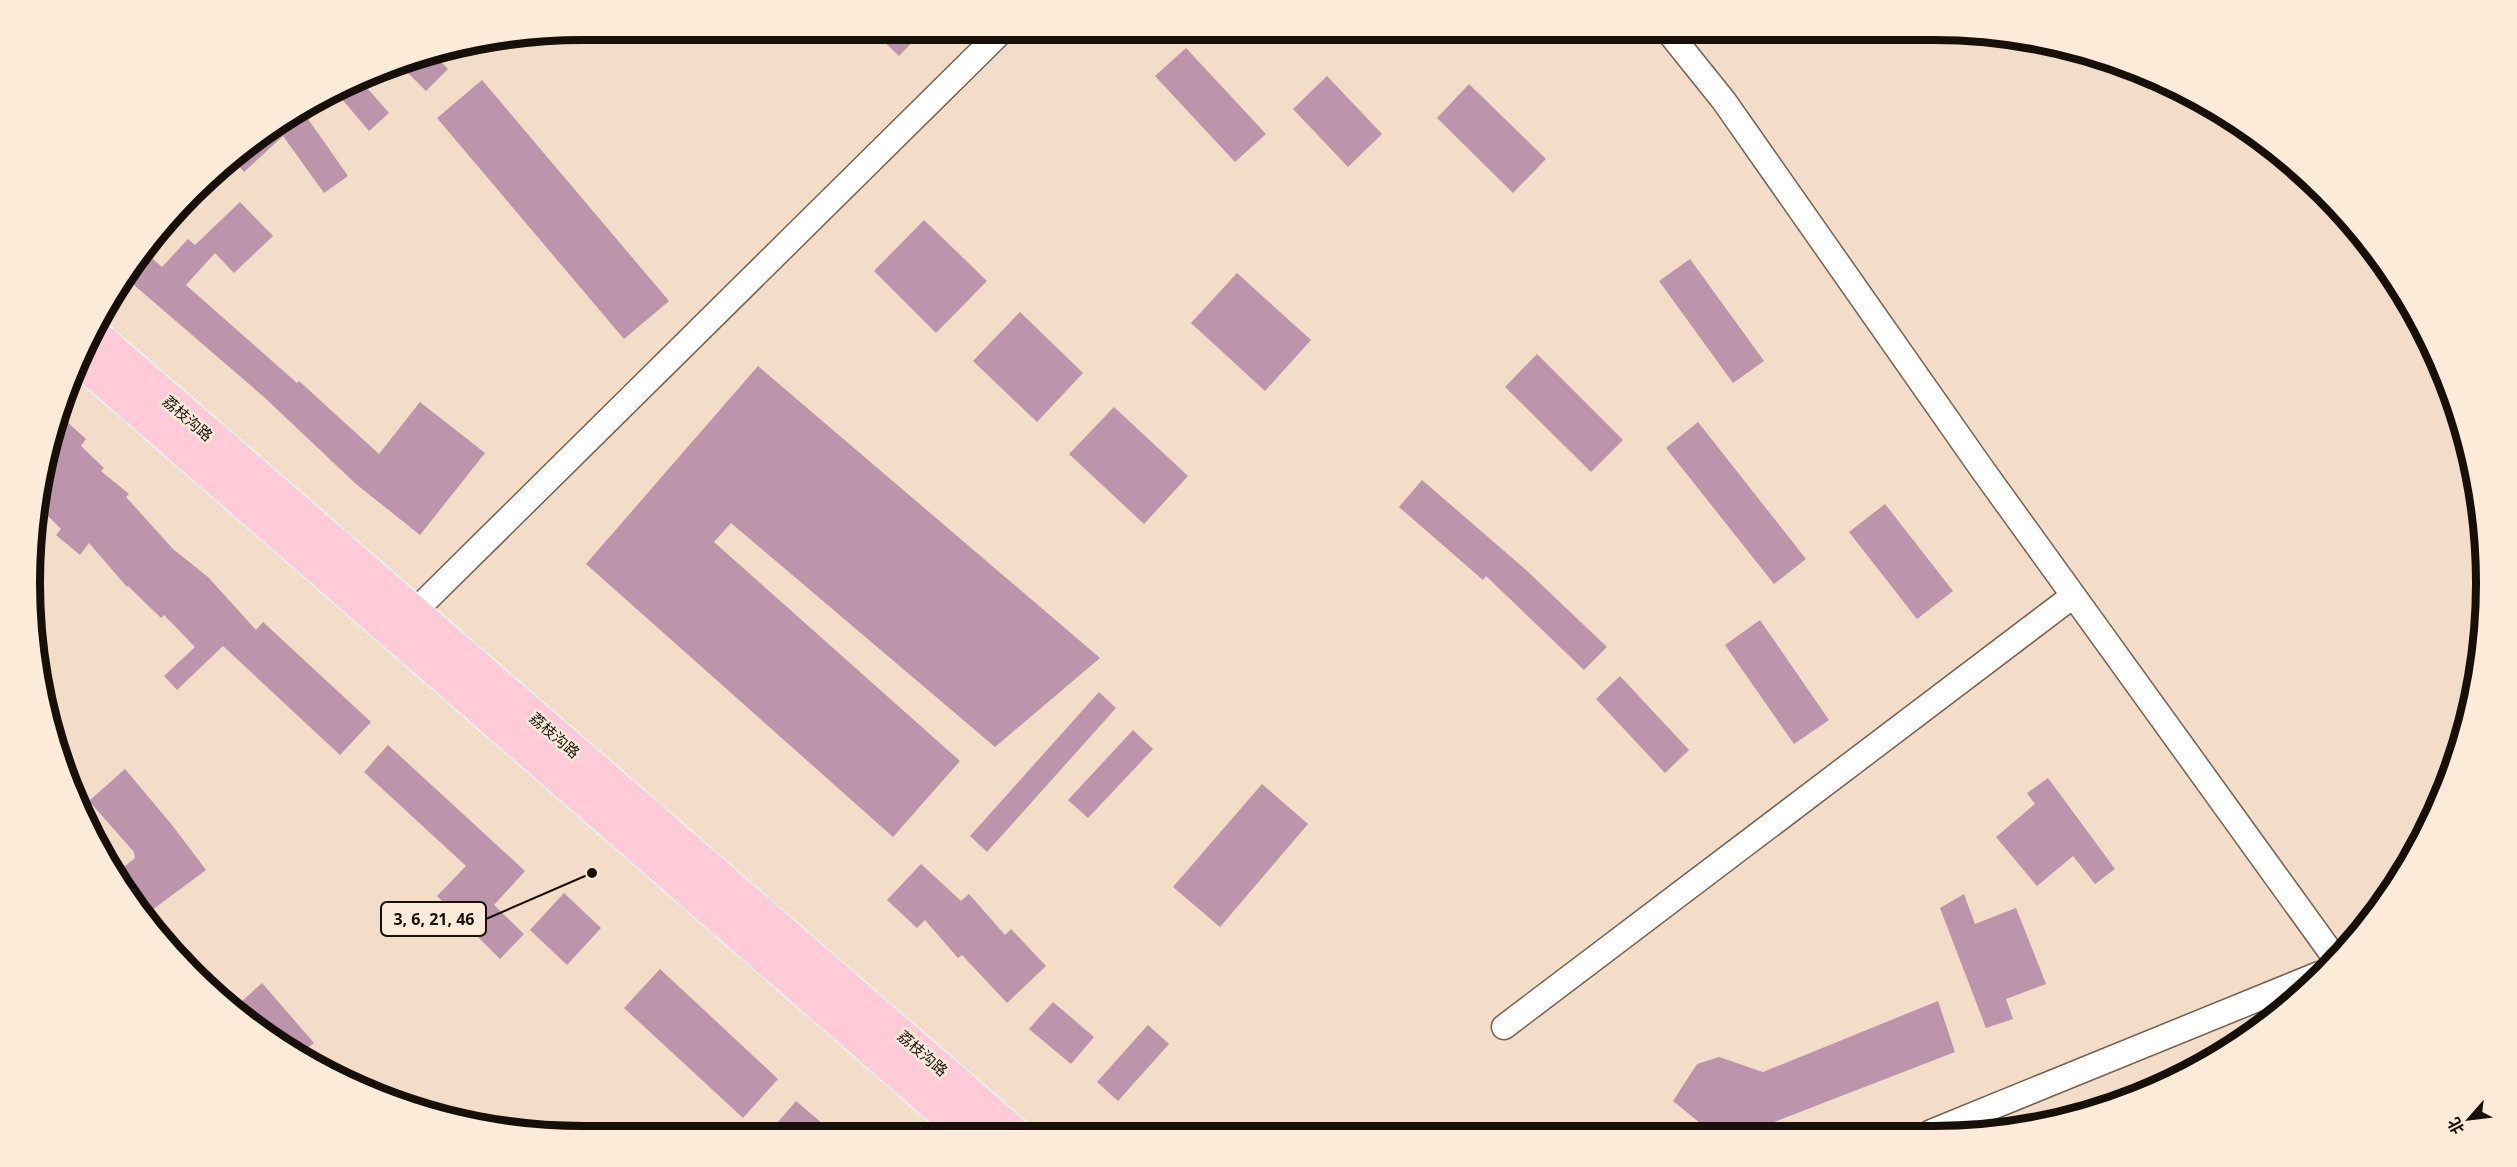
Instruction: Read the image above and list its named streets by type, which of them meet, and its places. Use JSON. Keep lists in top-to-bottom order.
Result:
{
  "streets": {
    "main road": ["荔枝沟路"]
  },
  "places": ["3, 6, 21, 46"],
  "north": "bottom left"
}
